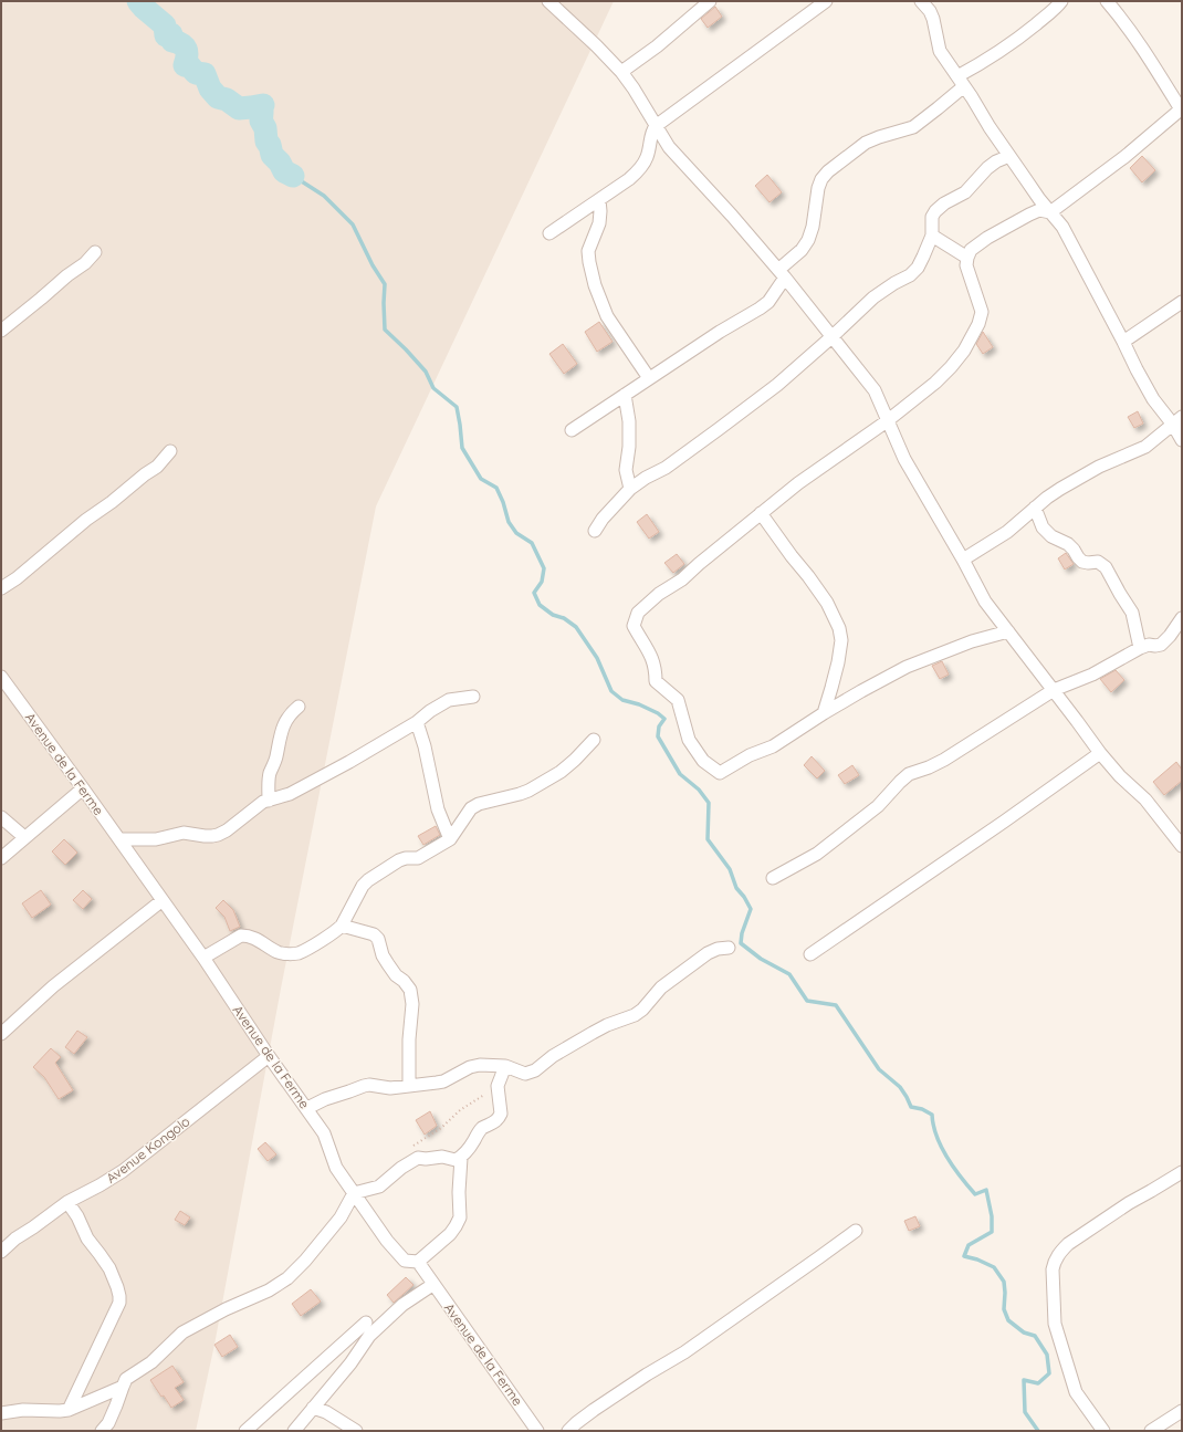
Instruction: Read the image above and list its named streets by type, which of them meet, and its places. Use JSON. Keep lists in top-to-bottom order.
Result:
{
  "streets": {
    "street": ["Avenue de la Ferme", "Avenue Kongolo"]
  },
  "crossings": [
    ["Avenue de la Ferme", "Avenue Kongolo"]
  ]
}
